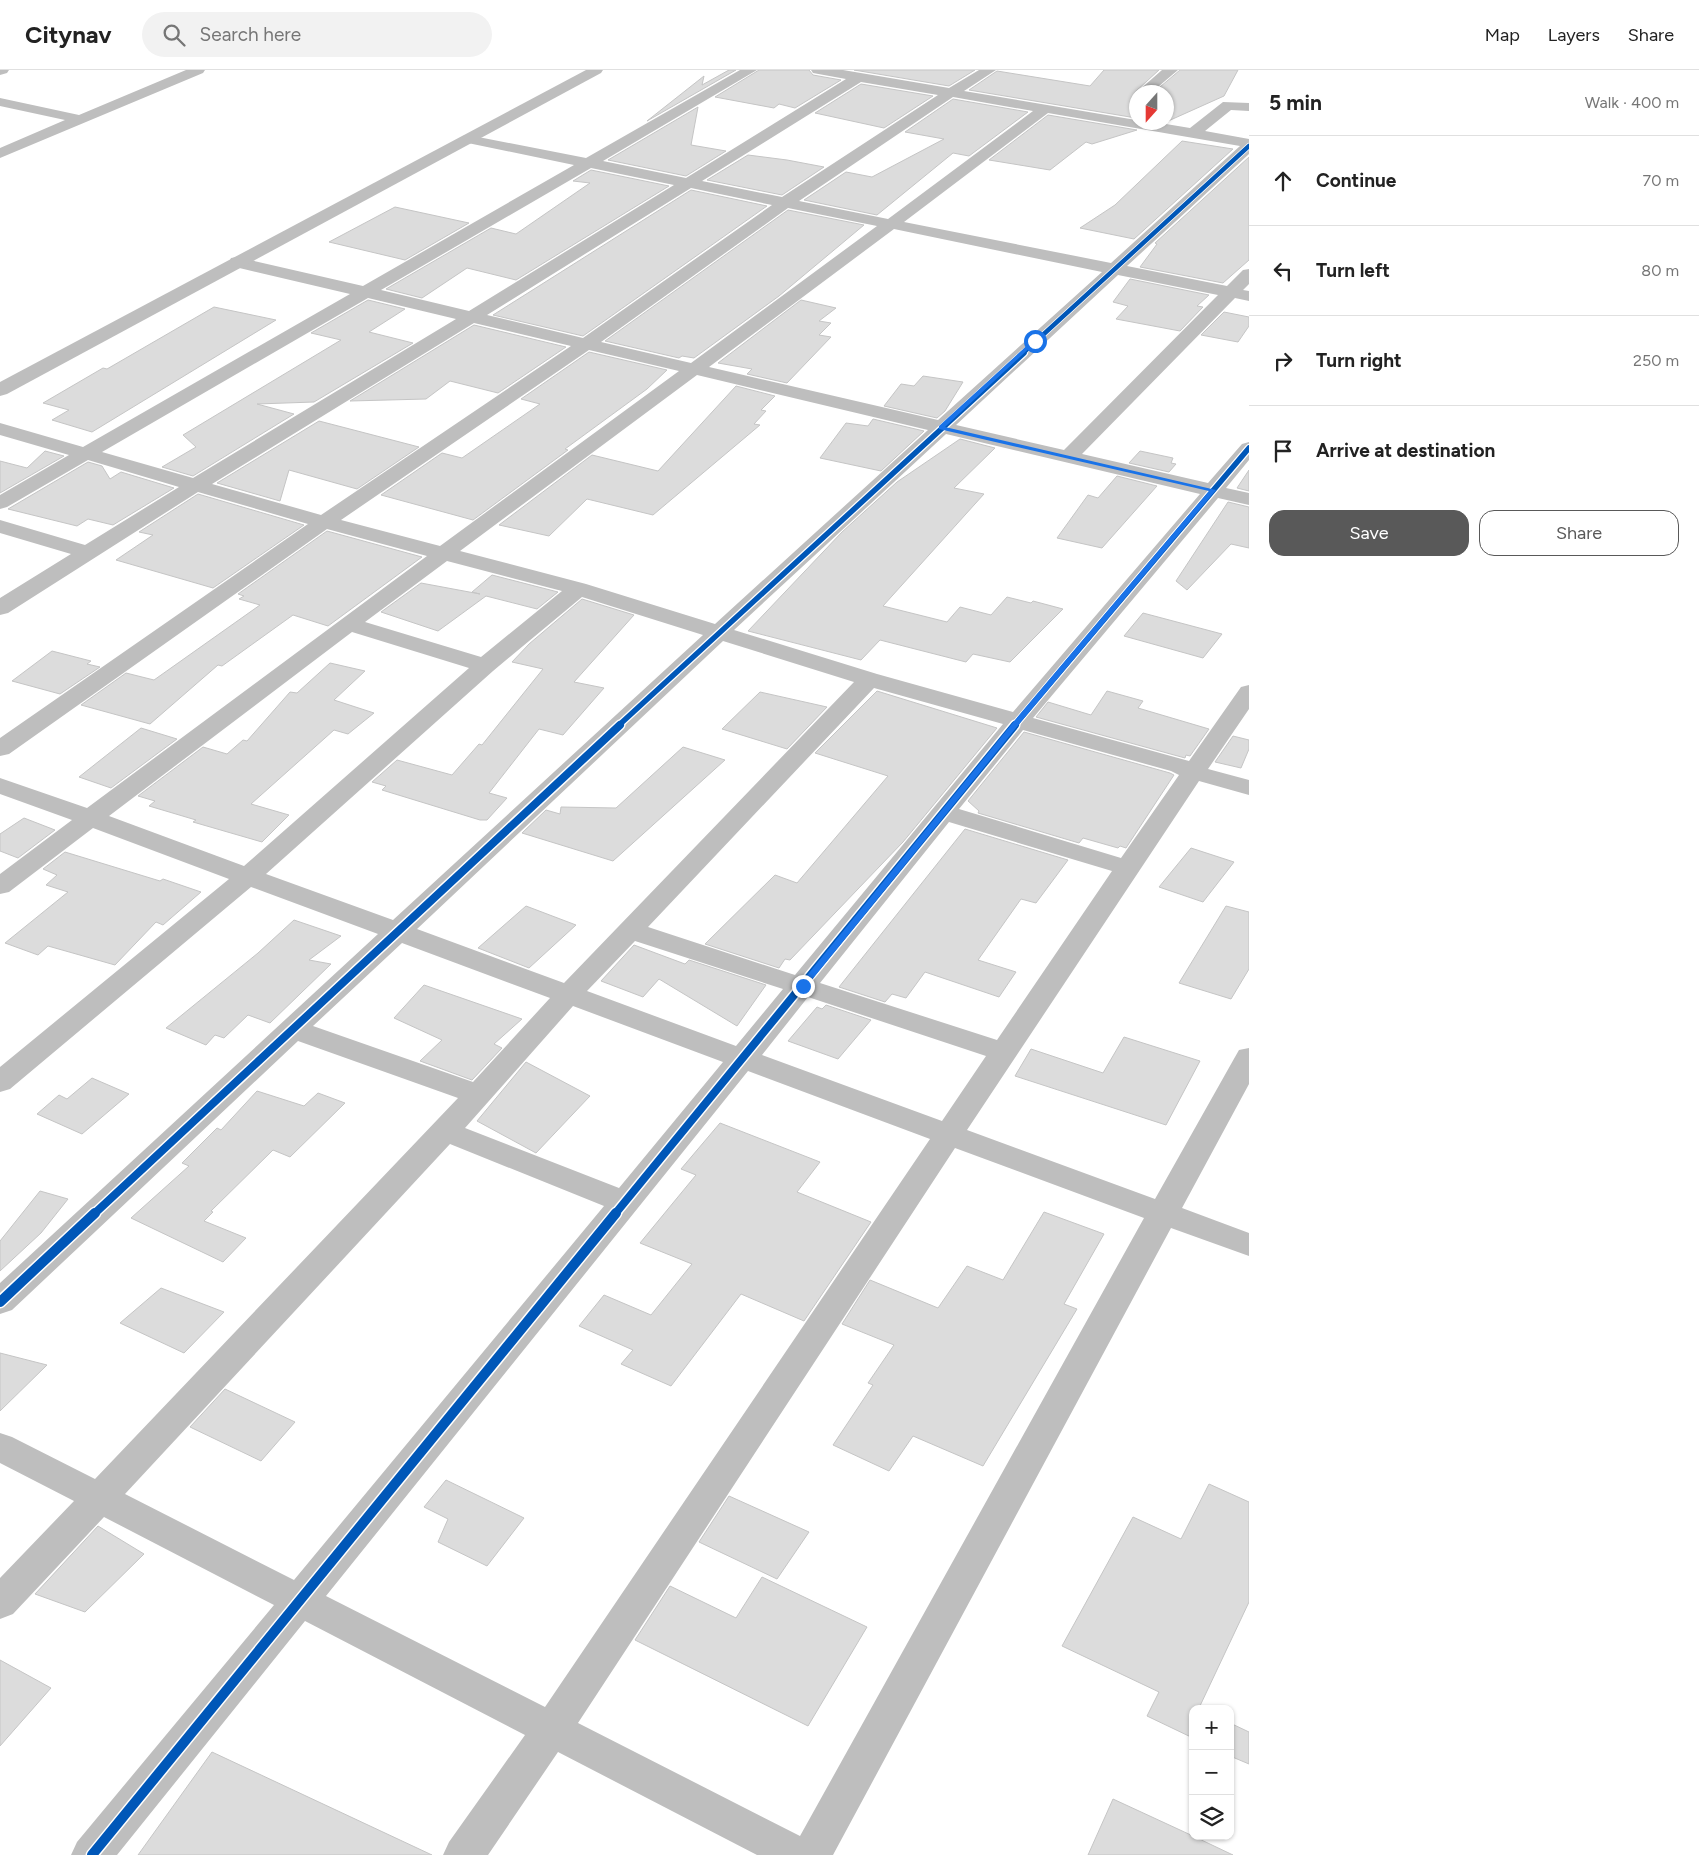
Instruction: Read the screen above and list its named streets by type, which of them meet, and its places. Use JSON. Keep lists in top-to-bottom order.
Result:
{
  "north": "bottom",
  "page": {
    "header": "Citynav",
    "search": "Search here",
    "nav": ["Map", "Layers", "Share"],
    "heading": ["5 min", "Walk · 400 m"],
    "list": [
      ["Continue", "70 m"],
      ["Turn left", "80 m"],
      ["Turn right", "250 m"],
      "Arrive at destination"
    ],
    "buttons": ["Save", "Share"],
    "map_buttons": ["+", "−"]
  }
}
